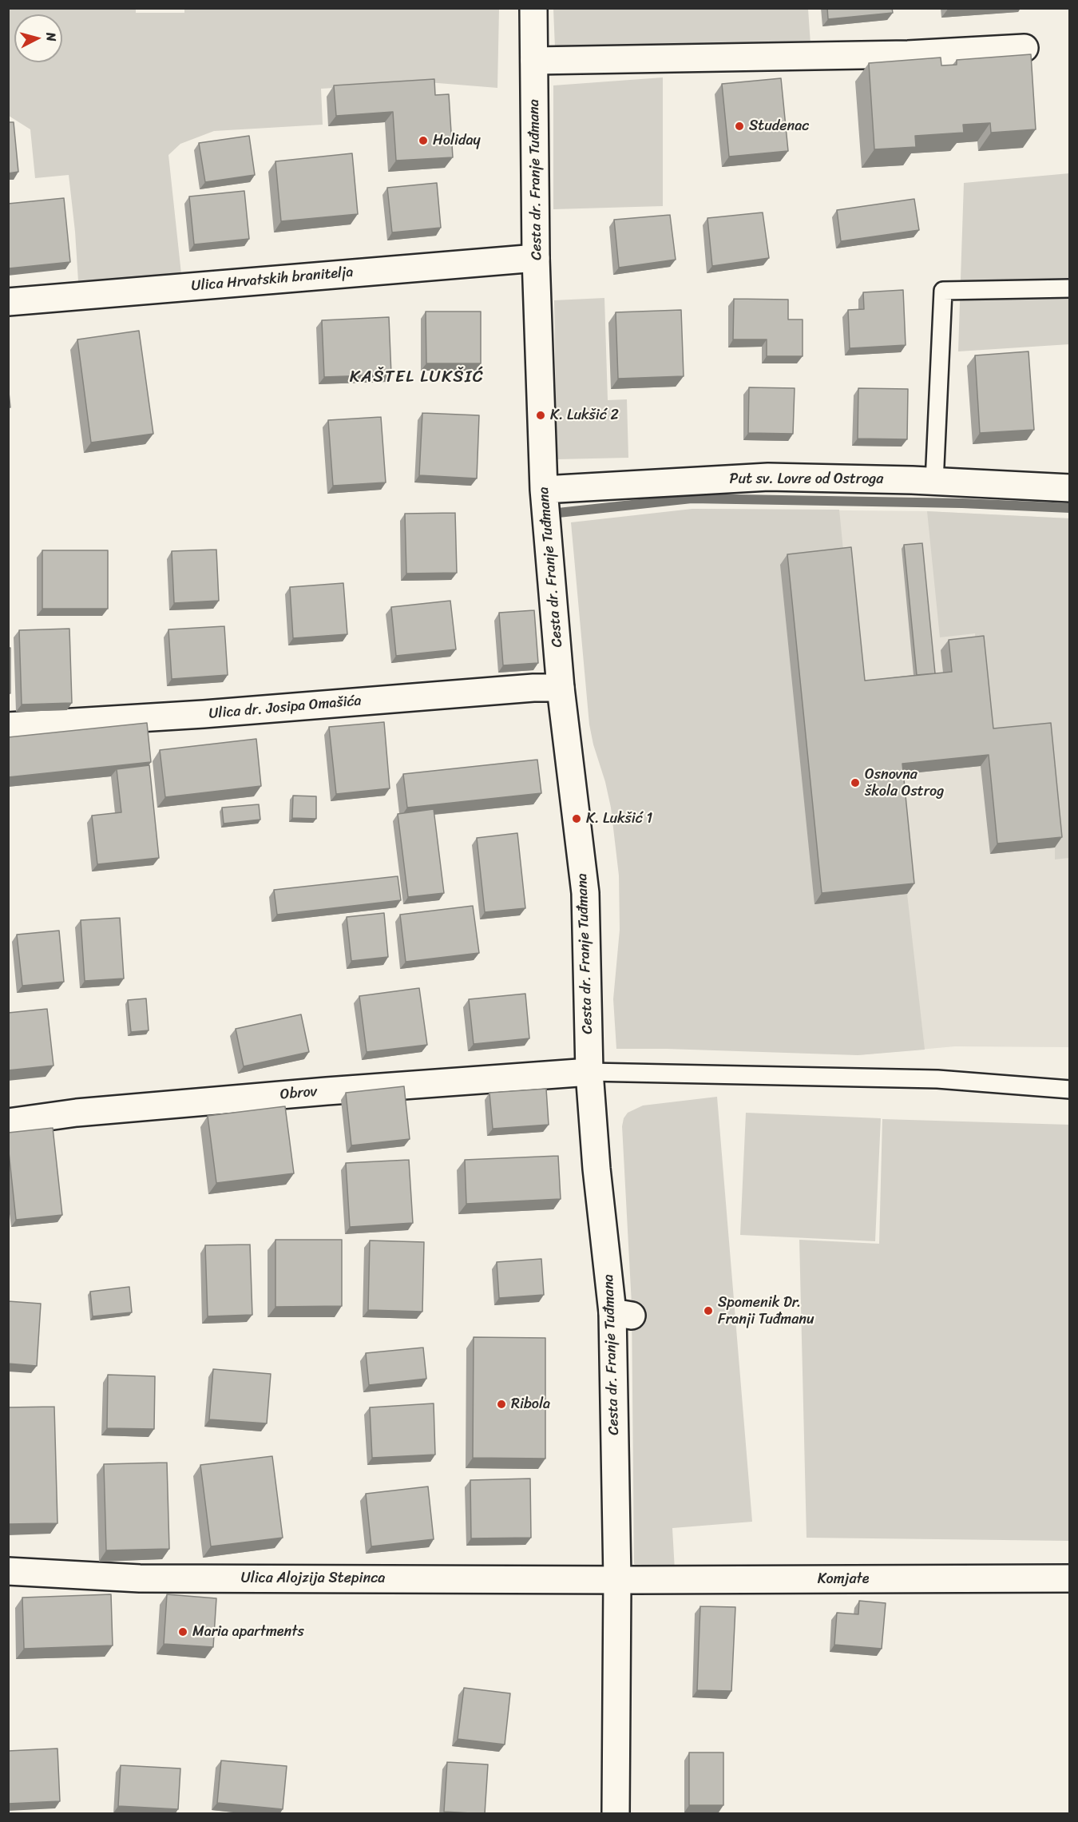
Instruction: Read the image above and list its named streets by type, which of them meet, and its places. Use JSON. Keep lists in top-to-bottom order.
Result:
{
  "streets": {
    "street": [
      "Cesta dr. Franje Tuđmana",
      "Ulica Hrvatskih branitelja",
      "Put sv. Lovre od Ostroga",
      "Ulica dr. Josipa Omašića",
      "Obrov",
      "Ulica Alojzija Stepinca",
      "Komjate"
    ]
  },
  "crossings": [
    ["Cesta dr. Franje Tuđmana", "Ulica Hrvatskih branitelja"],
    ["Cesta dr. Franje Tuđmana", "Put sv. Lovre od Ostroga"],
    ["Cesta dr. Franje Tuđmana", "Ulica dr. Josipa Omašića"],
    ["Cesta dr. Franje Tuđmana", "Obrov"],
    ["Cesta dr. Franje Tuđmana", "Ulica Alojzija Stepinca"],
    ["Cesta dr. Franje Tuđmana", "Komjate"],
    ["Ulica Alojzija Stepinca", "Komjate"]
  ],
  "districts": ["KAŠTEL LUKŠIĆ"],
  "places": [
    "Studenac",
    "Holiday",
    "K. Lukšić 2",
    "Osnovna škola Ostrog",
    "K. Lukšić 1",
    "Spomenik Dr. Franji Tuđmanu",
    "Ribola",
    "Maria apartments"
  ],
  "north": "right"
}
